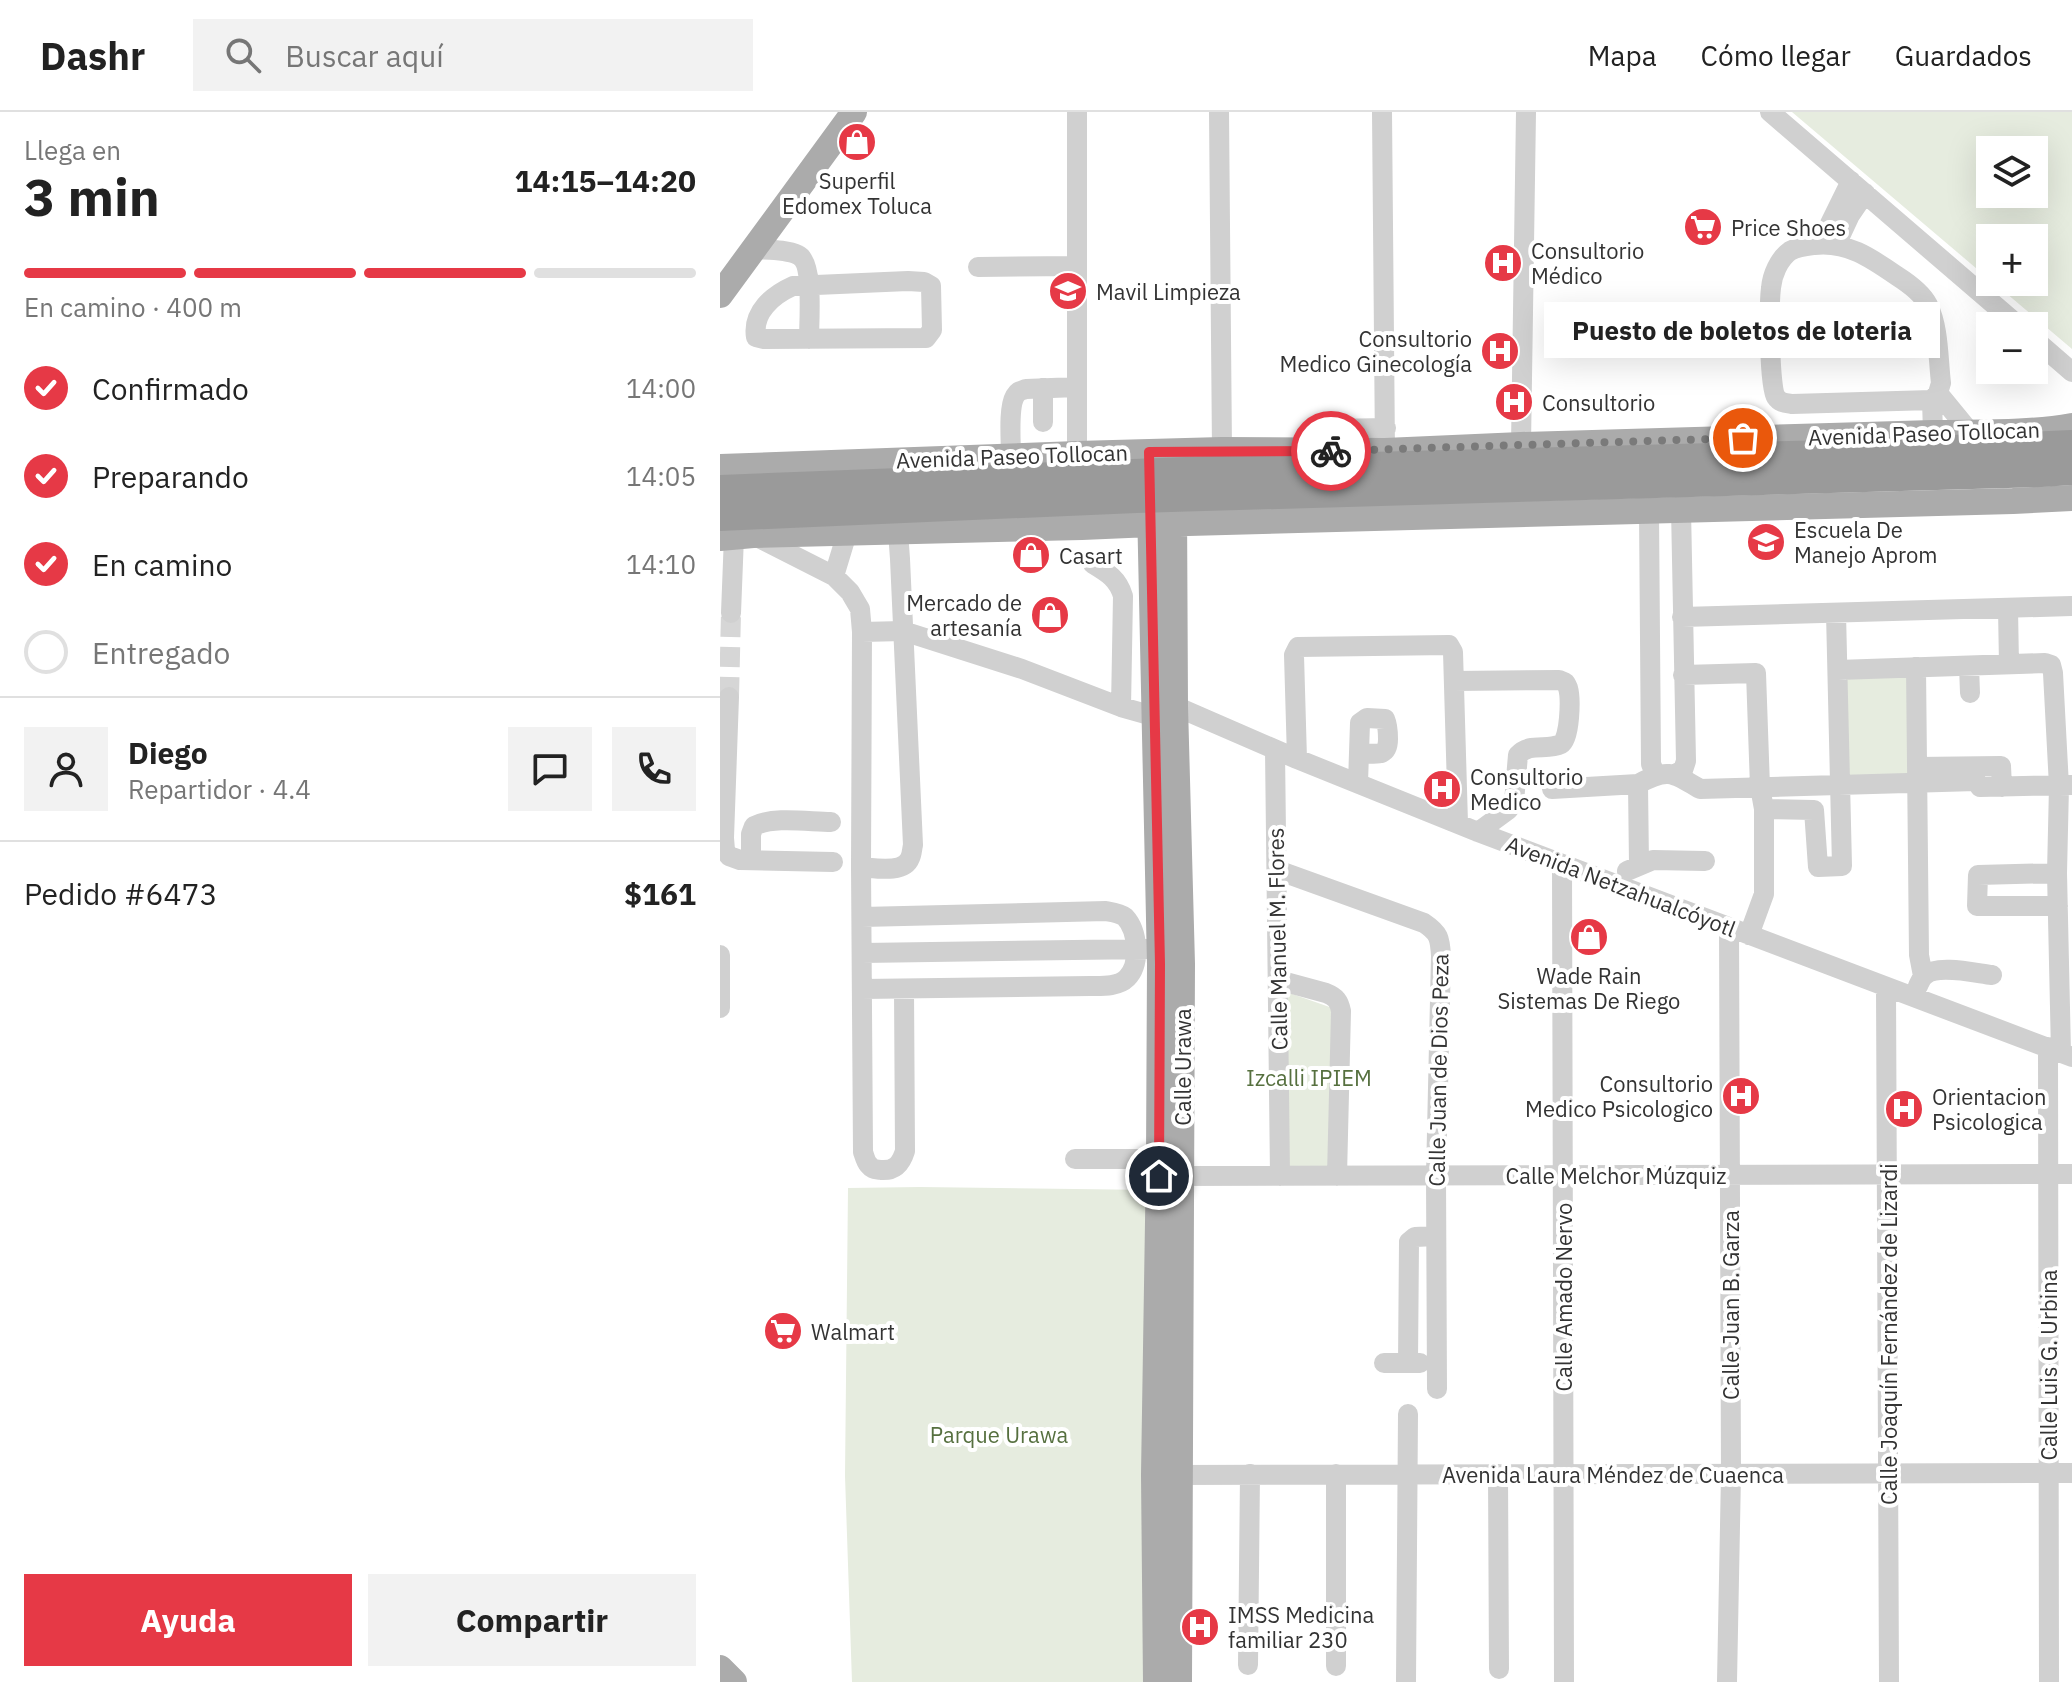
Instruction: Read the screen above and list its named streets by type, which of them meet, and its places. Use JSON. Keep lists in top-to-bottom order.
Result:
{
  "streets": {
    "highway": ["Avenida Paseo Tollocan"],
    "main road": ["Calle Urawa"],
    "street": [
      "Avenida Netzahualcóyotl",
      "Calle Manuel M. Flores",
      "Calle Juan de Dios Peza",
      "Calle Melchor Múzquiz",
      "Calle Amado Nervo",
      "Calle Juan B. Garza",
      "Calle Joaquín Fernández de Lizardi",
      "Calle Luis G. Urbina",
      "Avenida Laura Méndez de Cuaenca"
    ]
  },
  "crossings": [
    ["Avenida Paseo Tollocan", "Calle Urawa"],
    ["Avenida Netzahualcóyotl", "Calle Manuel M. Flores"],
    ["Avenida Netzahualcóyotl", "Calle Urawa"],
    ["Avenida Netzahualcóyotl", "Calle Amado Nervo"],
    ["Avenida Netzahualcóyotl", "Calle Juan B. Garza"],
    ["Avenida Netzahualcóyotl", "Calle Joaquín Fernández de Lizardi"],
    ["Avenida Netzahualcóyotl", "Calle Luis G. Urbina"],
    ["Calle Manuel M. Flores", "Calle Juan de Dios Peza"],
    ["Calle Manuel M. Flores", "Calle Melchor Múzquiz"],
    ["Calle Urawa", "Calle Melchor Múzquiz"],
    ["Calle Urawa", "Avenida Laura Méndez de Cuaenca"],
    ["Calle Juan de Dios Peza", "Calle Melchor Múzquiz"],
    ["Calle Melchor Múzquiz", "Calle Amado Nervo"],
    ["Calle Melchor Múzquiz", "Calle Juan B. Garza"],
    ["Calle Melchor Múzquiz", "Calle Joaquín Fernández de Lizardi"],
    ["Calle Melchor Múzquiz", "Calle Luis G. Urbina"],
    ["Calle Amado Nervo", "Avenida Laura Méndez de Cuaenca"],
    ["Calle Juan B. Garza", "Avenida Laura Méndez de Cuaenca"],
    ["Calle Joaquín Fernández de Lizardi", "Avenida Laura Méndez de Cuaenca"],
    ["Calle Luis G. Urbina", "Avenida Laura Méndez de Cuaenca"]
  ],
  "parks": ["Izcalli IPIEM", "Parque Urawa"],
  "places": {
    "shop": [
      "Superfil Edomex Toluca",
      "Casart",
      "Mercado de artesanía",
      "Wade Rain Sistemas De Riego"
    ],
    "supermarket": ["Price Shoes", "Walmart"],
    "hospital": [
      "Consultorio Médico",
      "Consultorio Medico Ginecología",
      "Consultorio",
      "Consultorio Medico",
      "Consultorio Medico Psicologico",
      "Orientacion Psicologica",
      "IMSS Medicina familiar 230"
    ],
    "school or university": ["Mavil Limpieza", "Escuela De Manejo Aprom"],
    "other": ["Puesto de boletos de loteria"]
  },
  "page": {
    "header": "Dashr",
    "search": "Buscar aquí",
    "nav": ["Mapa", "Cómo llegar", "Guardados"],
    "heading": ["3 min", "Llega en", "14:15–14:20"],
    "panel": [
      "Diego",
      "Repartidor · 4.4",
      "Pedido #6473",
      "$161"
    ],
    "map_buttons": ["+", "−"],
    "bar": "En camino · 400 m",
    "bubble": "Puesto de boletos de loteria",
    "list": [
      ["Confirmado", "14:00"],
      ["Preparando", "14:05"],
      ["En camino", "14:10"],
      "Entregado"
    ],
    "buttons": ["Ayuda", "Compartir"]
  }
}
